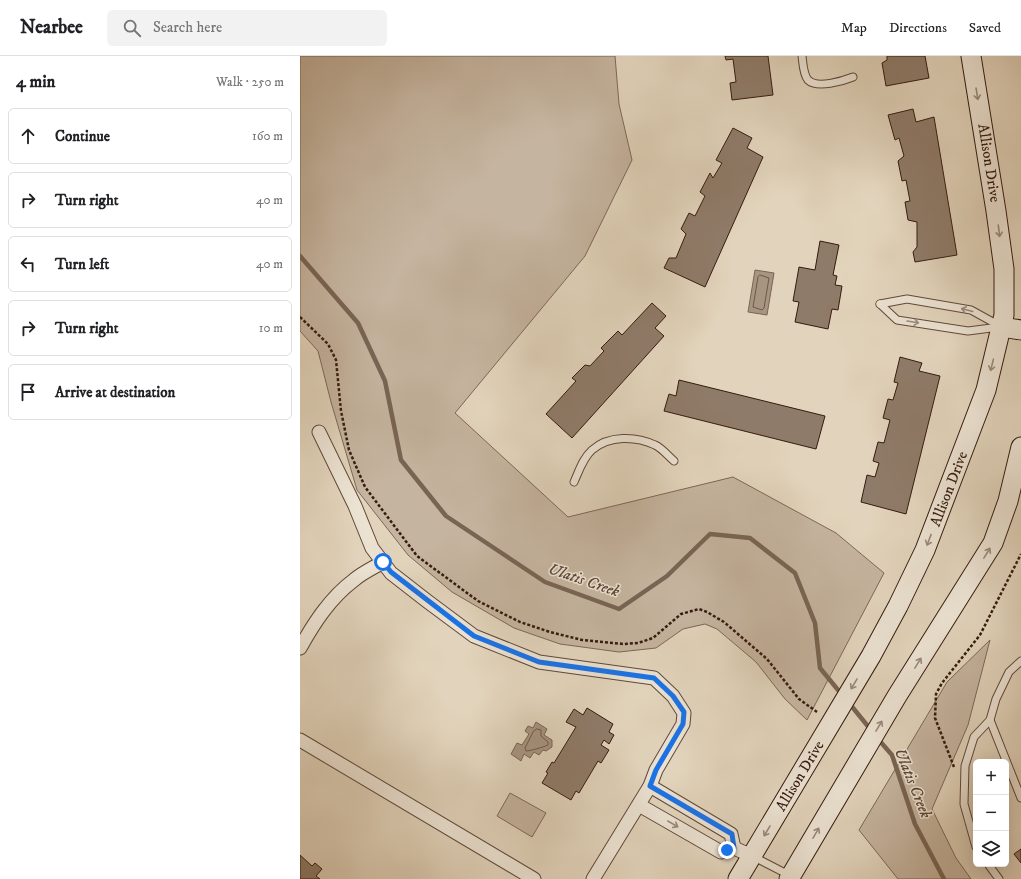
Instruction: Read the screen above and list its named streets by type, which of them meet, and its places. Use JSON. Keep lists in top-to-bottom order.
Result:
{
  "streets": {
    "main road": ["Allison Drive"]
  },
  "water": ["Ulatis Creek"],
  "page": {
    "header": "Nearbee",
    "search": "Search here",
    "nav": ["Map", "Directions", "Saved"],
    "heading": ["4 min", "Walk · 250 m"],
    "list": [
      ["Continue", "160 m"],
      ["Turn right", "40 m"],
      ["Turn left", "40 m"],
      ["Turn right", "10 m"],
      "Arrive at destination"
    ],
    "map_buttons": ["+", "−"]
  }
}
